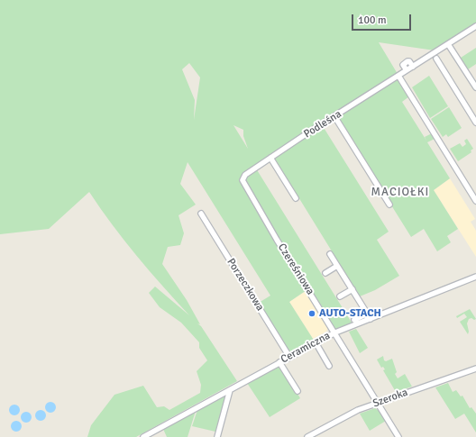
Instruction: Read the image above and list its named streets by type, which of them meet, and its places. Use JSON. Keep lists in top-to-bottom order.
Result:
{
  "streets": {
    "street": [
      "Podleśna",
      "Czereśniowa",
      "Porzeczkowa",
      "Ceramiczna",
      "Szeroka"
    ]
  },
  "crossings": [
    ["Podleśna", "Czereśniowa"],
    ["Czereśniowa", "Ceramiczna"],
    ["Czereśniowa", "Szeroka"],
    ["Porzeczkowa", "Ceramiczna"]
  ],
  "districts": ["MACIOŁKI"],
  "places": ["AUTO-STACH"],
  "scale_bar": "100 m"
}
